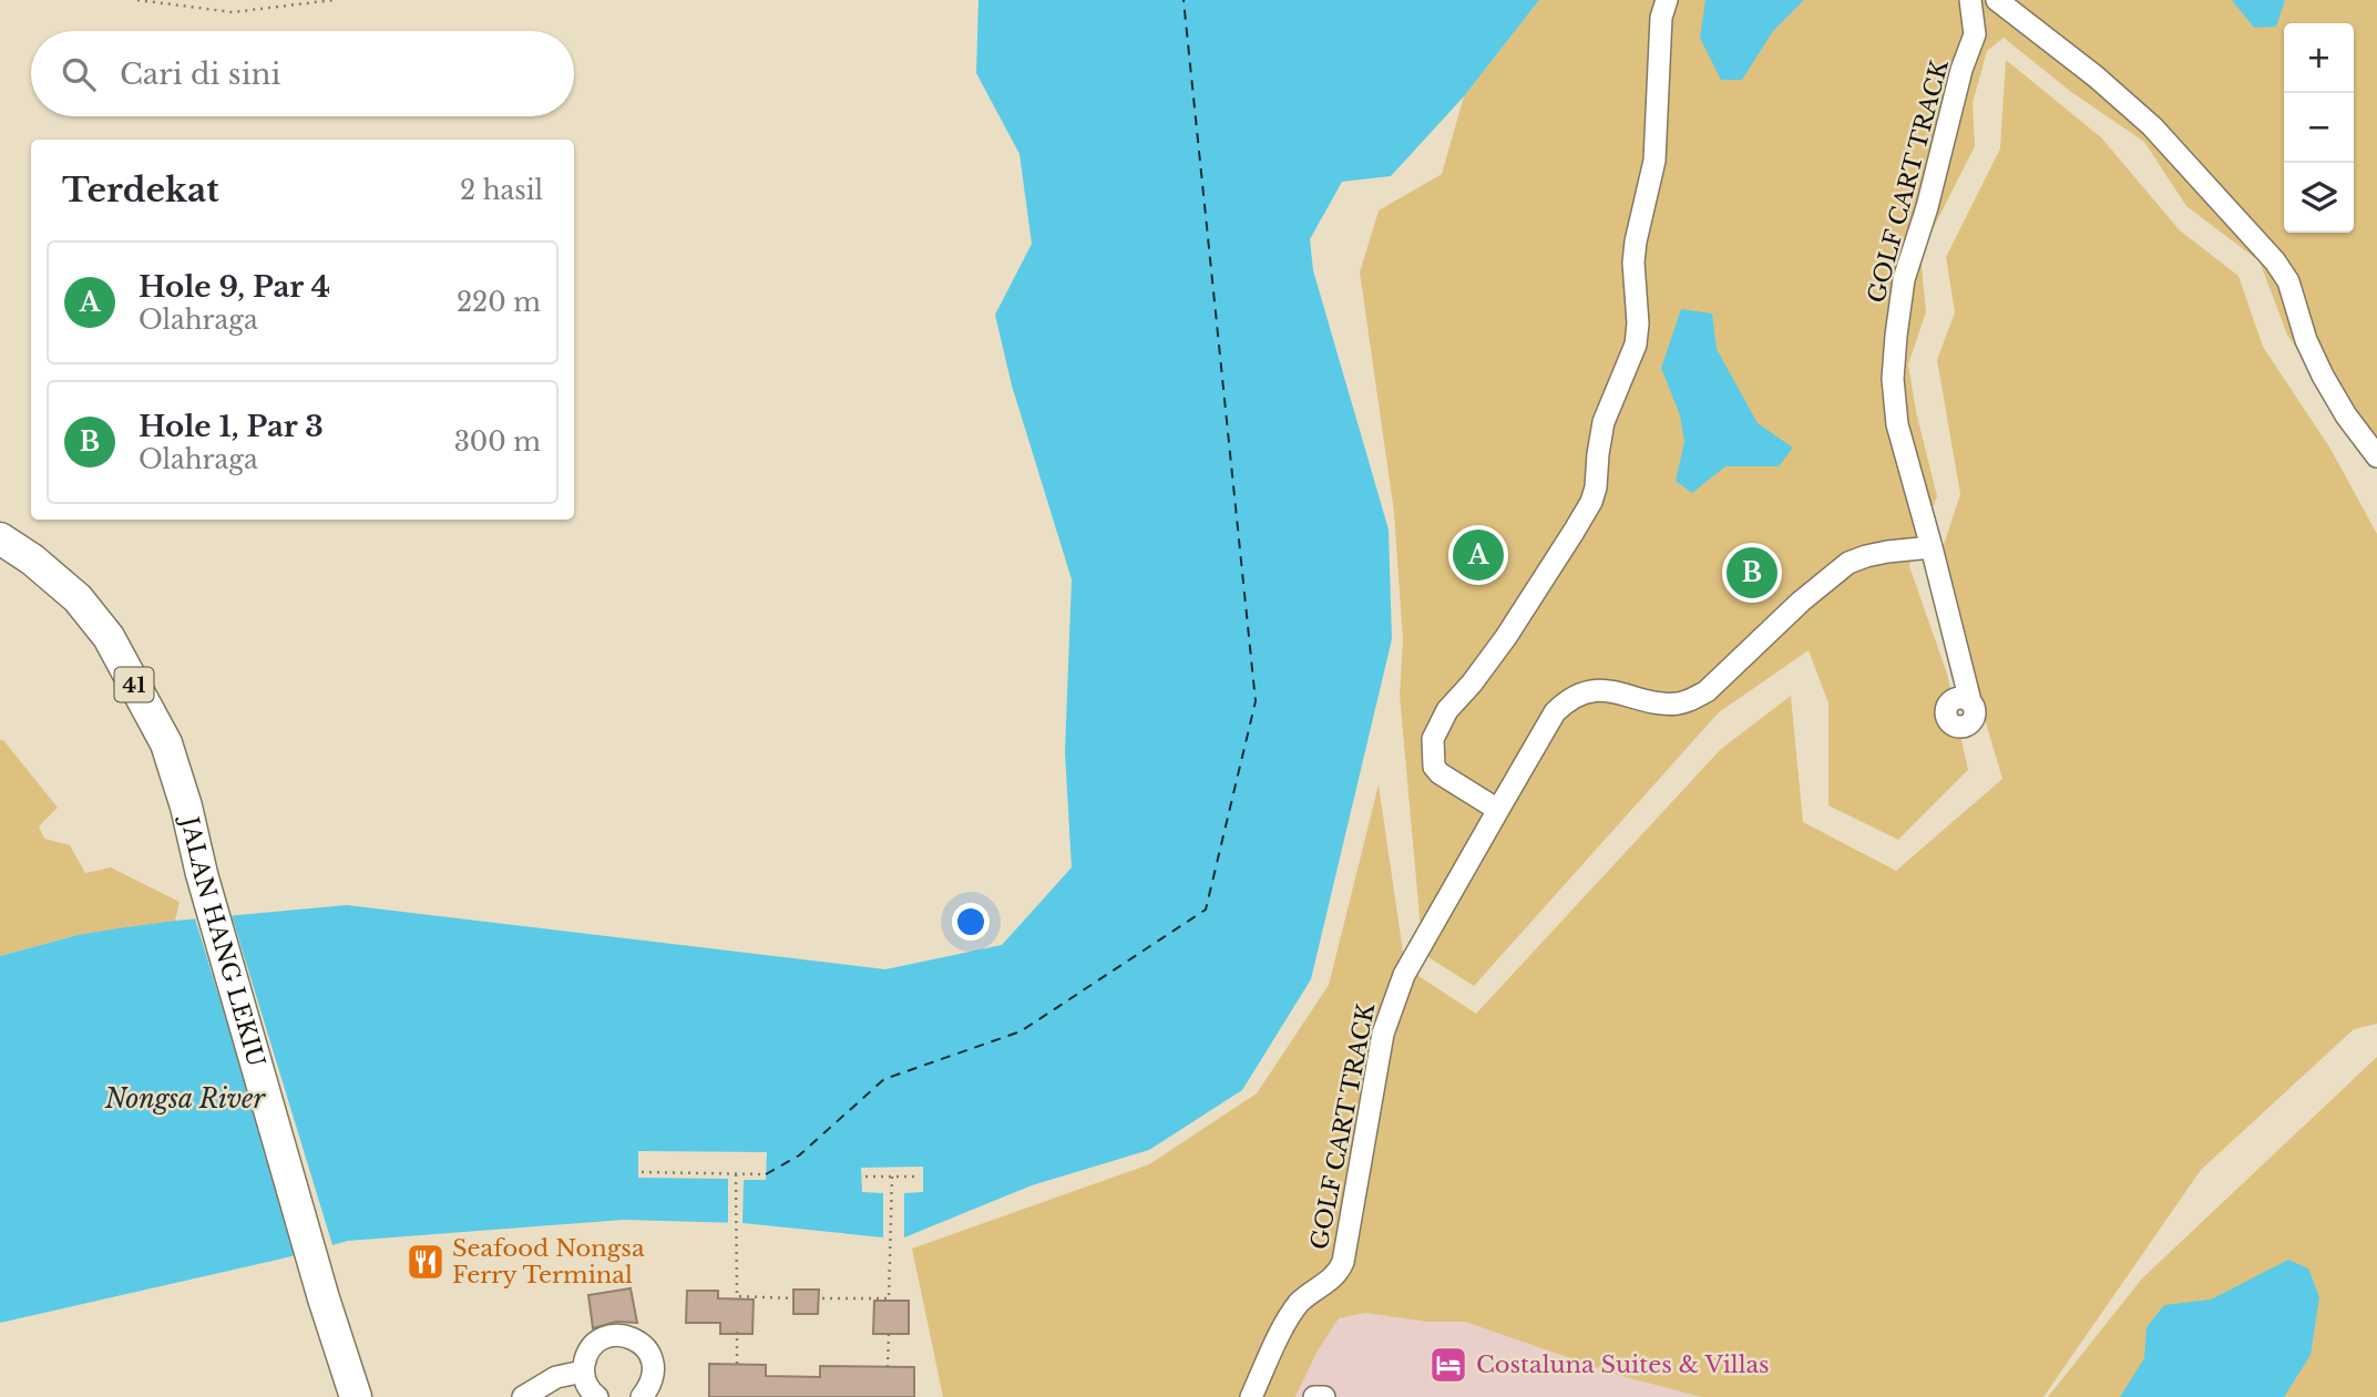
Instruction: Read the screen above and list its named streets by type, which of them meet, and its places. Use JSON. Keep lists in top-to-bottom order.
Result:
{
  "streets": {
    "highway": ["41", "JALAN HANG LEKIU"],
    "lane": ["GOLF CART TRACK"]
  },
  "water": ["Nongsa River"],
  "places": {
    "restaurant": ["Seafood Nongsa Ferry Terminal"],
    "hotel": ["Costaluna Suites & Villas"]
  },
  "page": {
    "map_buttons": ["+", "−"],
    "search": "Cari di sini",
    "heading": ["Terdekat", "2 hasil"],
    "list": [
      {
        "mark": "A",
        "name": "Hole 9, Par 4",
        "note": "Olahraga",
        "value": "220 m"
      },
      {
        "mark": "B",
        "name": "Hole 1, Par 3",
        "note": "Olahraga",
        "value": "300 m"
      }
    ],
    "pins": ["A", "B"]
  }
}
